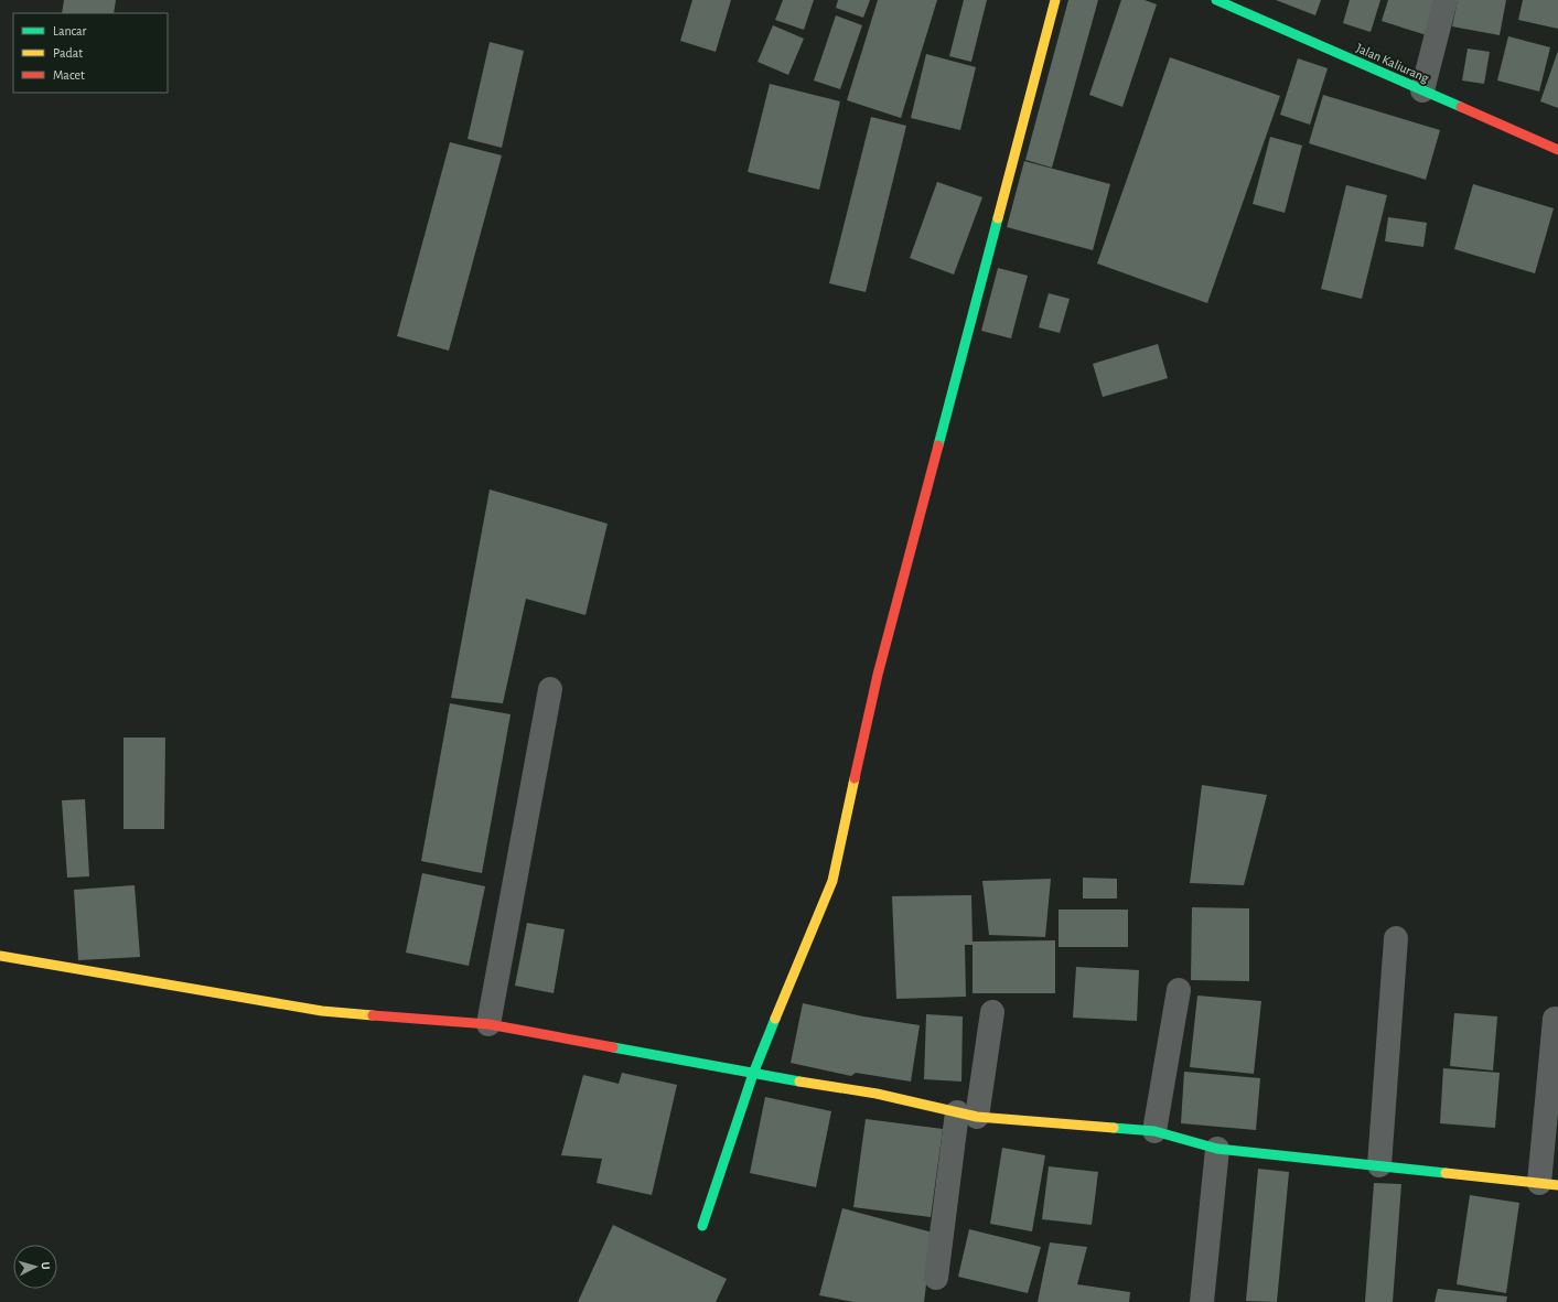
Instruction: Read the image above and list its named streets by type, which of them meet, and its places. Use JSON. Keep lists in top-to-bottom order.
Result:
{
  "streets": {
    "street": ["Jalan Kaliurang"]
  },
  "legend": ["Lancar", "Padat", "Macet"],
  "north": "right"
}
